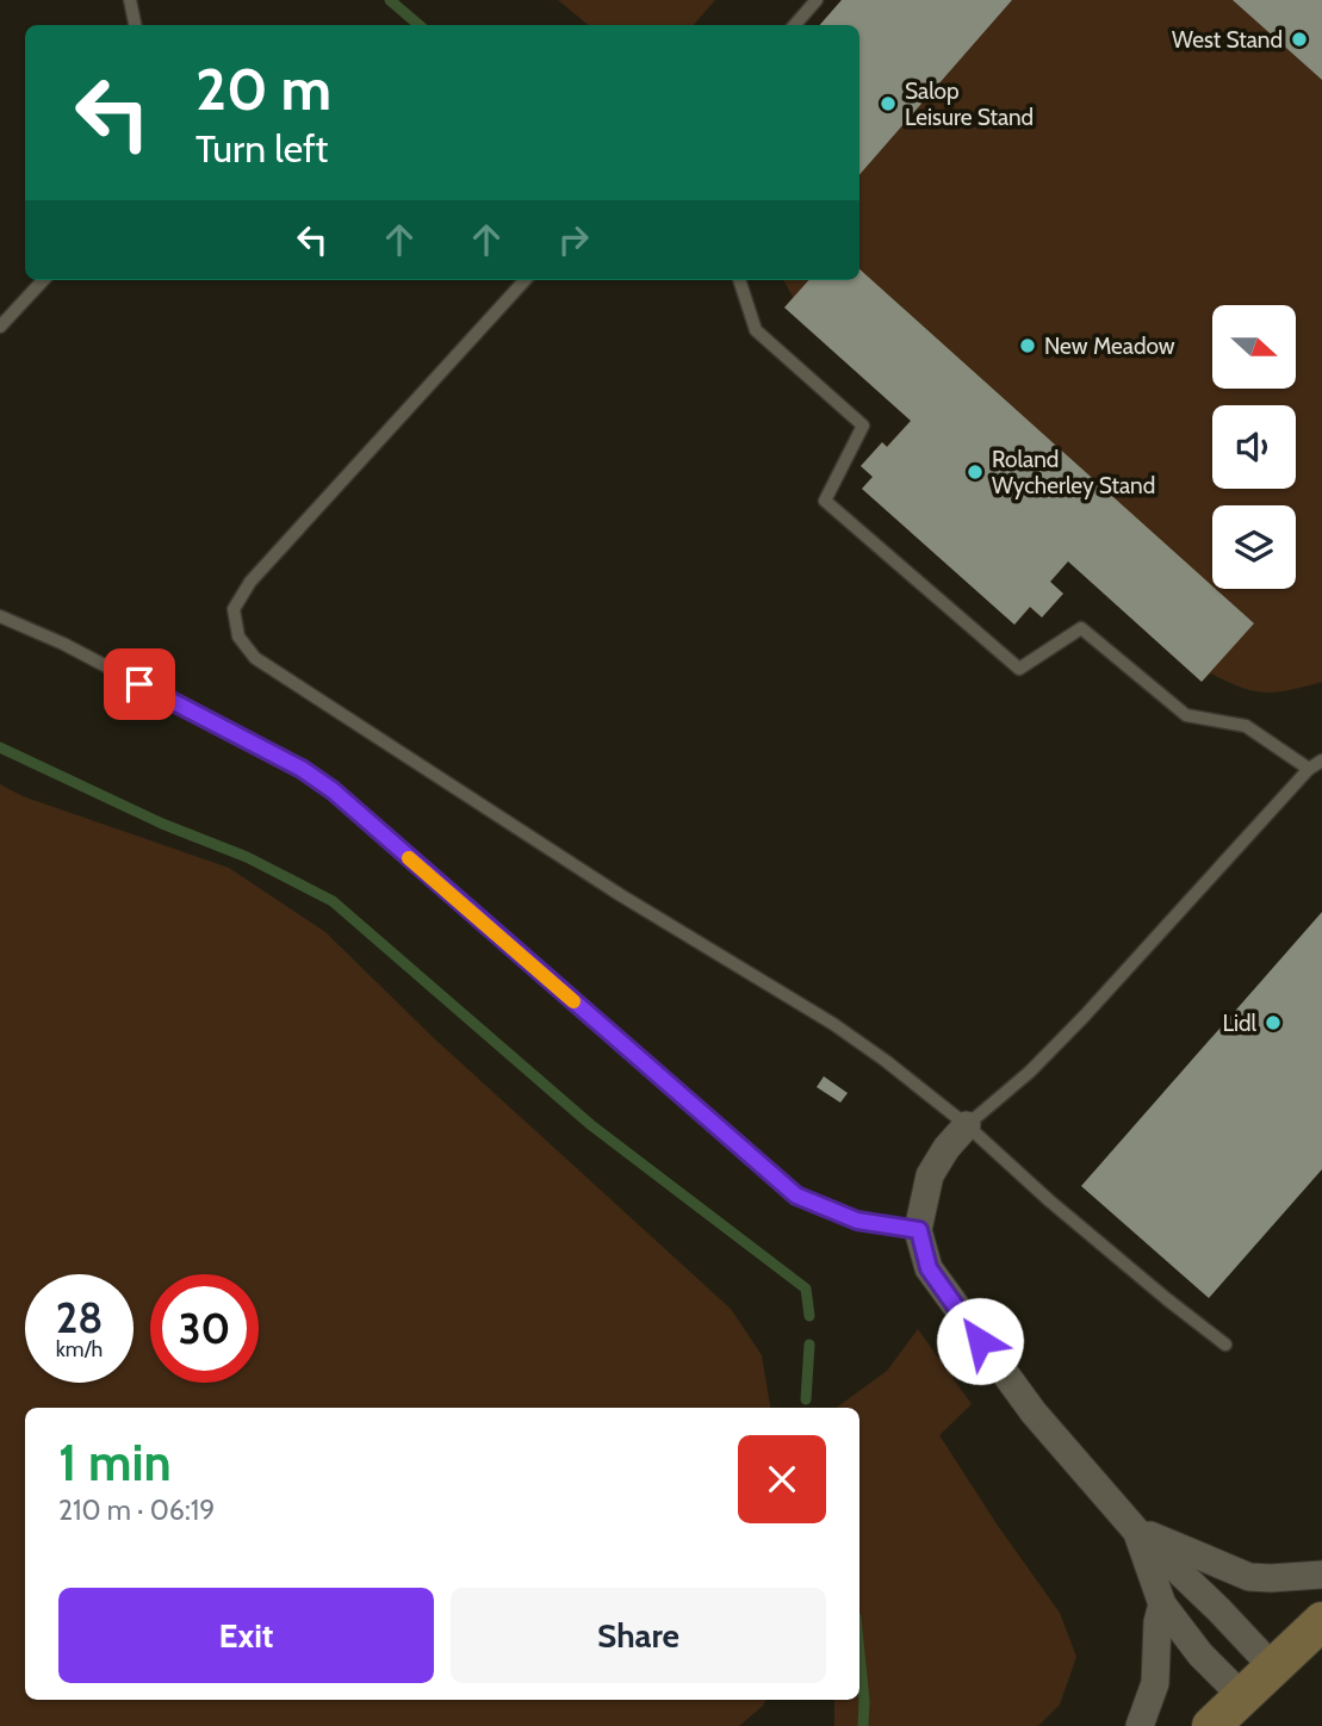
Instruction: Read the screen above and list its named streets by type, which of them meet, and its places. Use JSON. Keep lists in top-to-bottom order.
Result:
{
  "places": [
    "West Stand",
    "Salop Leisure Stand",
    "New Meadow",
    "Roland Wycherley Stand",
    "Lidl"
  ],
  "north": "right",
  "page": {
    "turn": ["20 m", "Turn left"],
    "speed": "28 km/h",
    "limit": "30",
    "heading": ["1 min", "210 m · 06:19"],
    "buttons": ["Exit", "Share"]
  }
}
